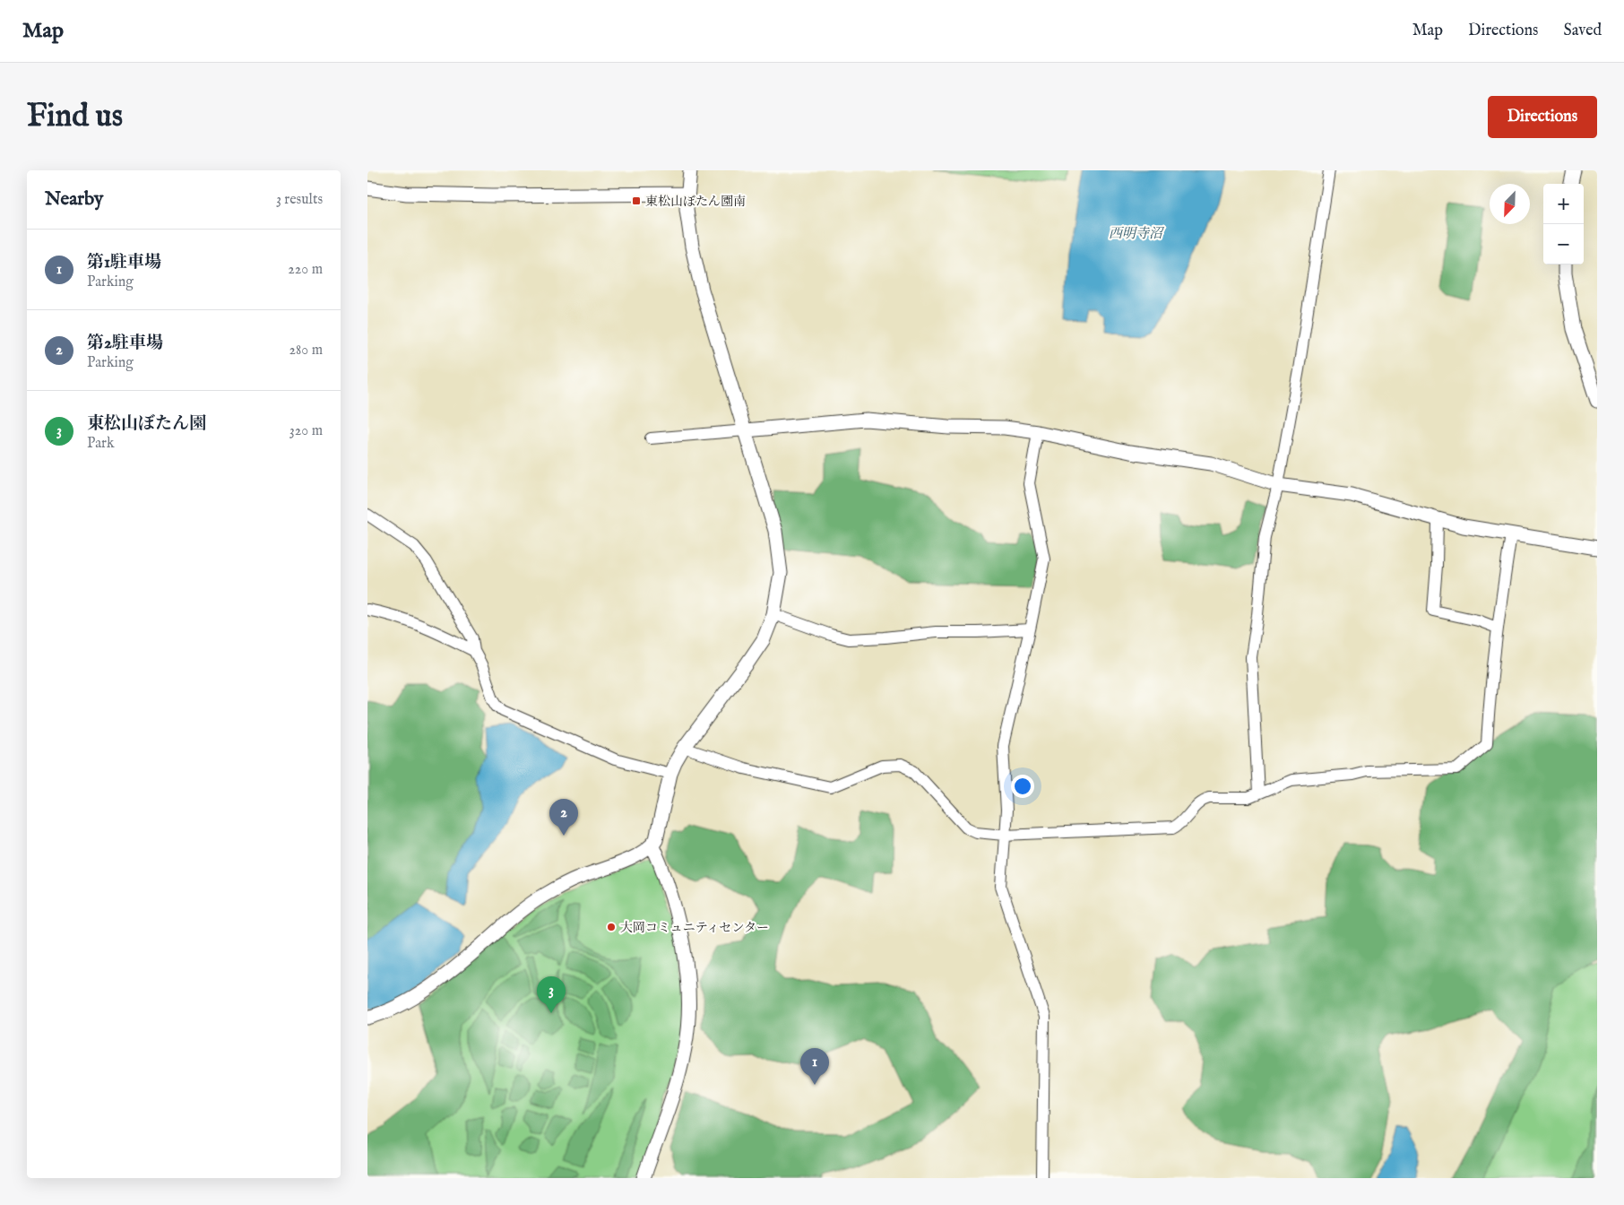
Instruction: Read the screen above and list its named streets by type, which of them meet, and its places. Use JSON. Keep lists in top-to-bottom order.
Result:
{
  "water": ["西明寺沼"],
  "places": {
    "transit": ["東松山ぼたん園南"],
    "other": ["大岡コミュニティセンター"]
  },
  "north": "bottom left",
  "page": {
    "header": "Map",
    "nav": ["Map", "Directions", "Saved"],
    "buttons": "Directions",
    "title": "Find us",
    "heading": ["Nearby", "3 results"],
    "map_buttons": ["+", "−"],
    "list": [
      {
        "mark": "1",
        "name": "第1駐車場",
        "note": "Parking",
        "value": "220 m"
      },
      {
        "mark": "2",
        "name": "第2駐車場",
        "note": "Parking",
        "value": "280 m"
      },
      {
        "mark": "3",
        "name": "東松山ぼたん園",
        "note": "Park",
        "value": "320 m"
      }
    ],
    "pins": ["2", "3", "1"]
  }
}
